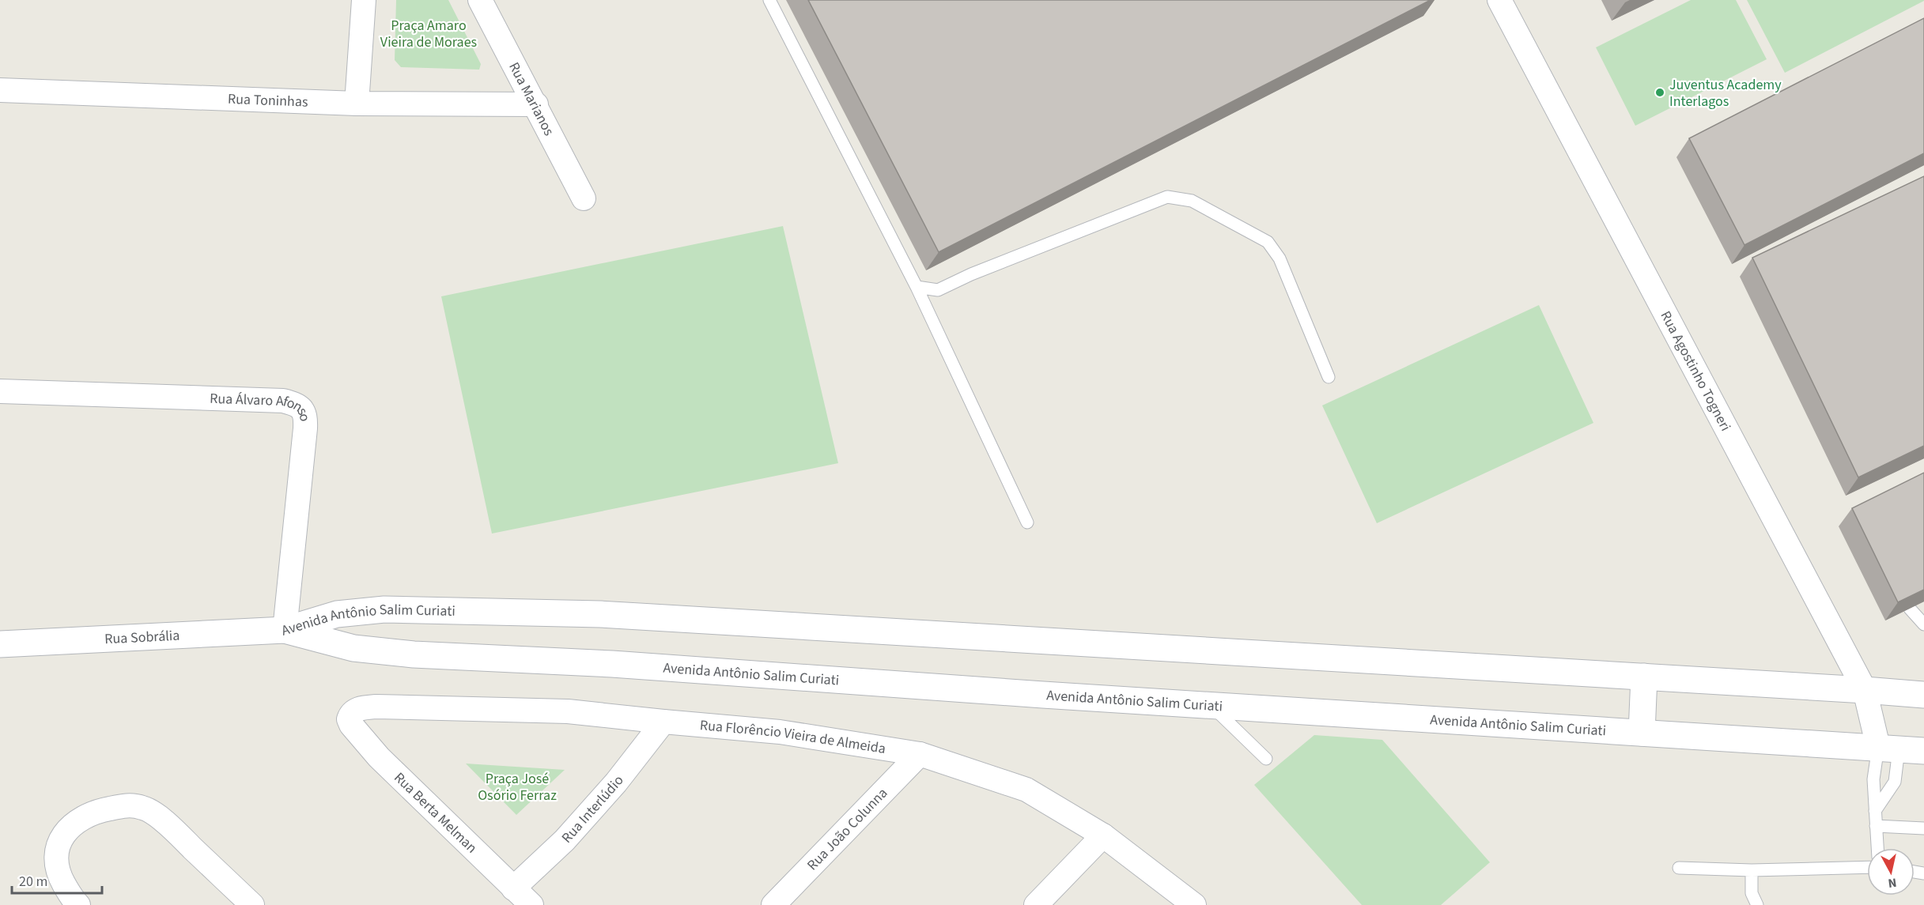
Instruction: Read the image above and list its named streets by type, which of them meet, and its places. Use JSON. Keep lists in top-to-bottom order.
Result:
{
  "streets": {
    "street": [
      "Rua Marianos",
      "Rua Toninhas",
      "Rua Agostinho Togneri",
      "Rua Álvaro Afonso",
      "Avenida Antônio Salim Curiati",
      "Rua Sobrália",
      "Rua Florêncio Vieira de Almeida",
      "Rua Interlúdio",
      "Rua Berta Melman",
      "Rua João Colunna"
    ]
  },
  "crossings": [
    ["Rua Marianos", "Rua Toninhas"],
    ["Rua Agostinho Togneri", "Avenida Antônio Salim Curiati"],
    ["Rua Álvaro Afonso", "Avenida Antônio Salim Curiati"],
    ["Rua Álvaro Afonso", "Rua Sobrália"],
    ["Avenida Antônio Salim Curiati", "Rua Sobrália"],
    ["Rua Florêncio Vieira de Almeida", "Rua Interlúdio"],
    ["Rua Florêncio Vieira de Almeida", "Rua Berta Melman"],
    ["Rua Florêncio Vieira de Almeida", "Rua João Colunna"],
    ["Rua Interlúdio", "Rua Berta Melman"]
  ],
  "parks": ["Praça Amaro Vieira de Moraes", "Praça José Osório Ferraz"],
  "places": ["Juventus Academy Interlagos"],
  "scale_bar": "20 m",
  "north": "bottom"
}
